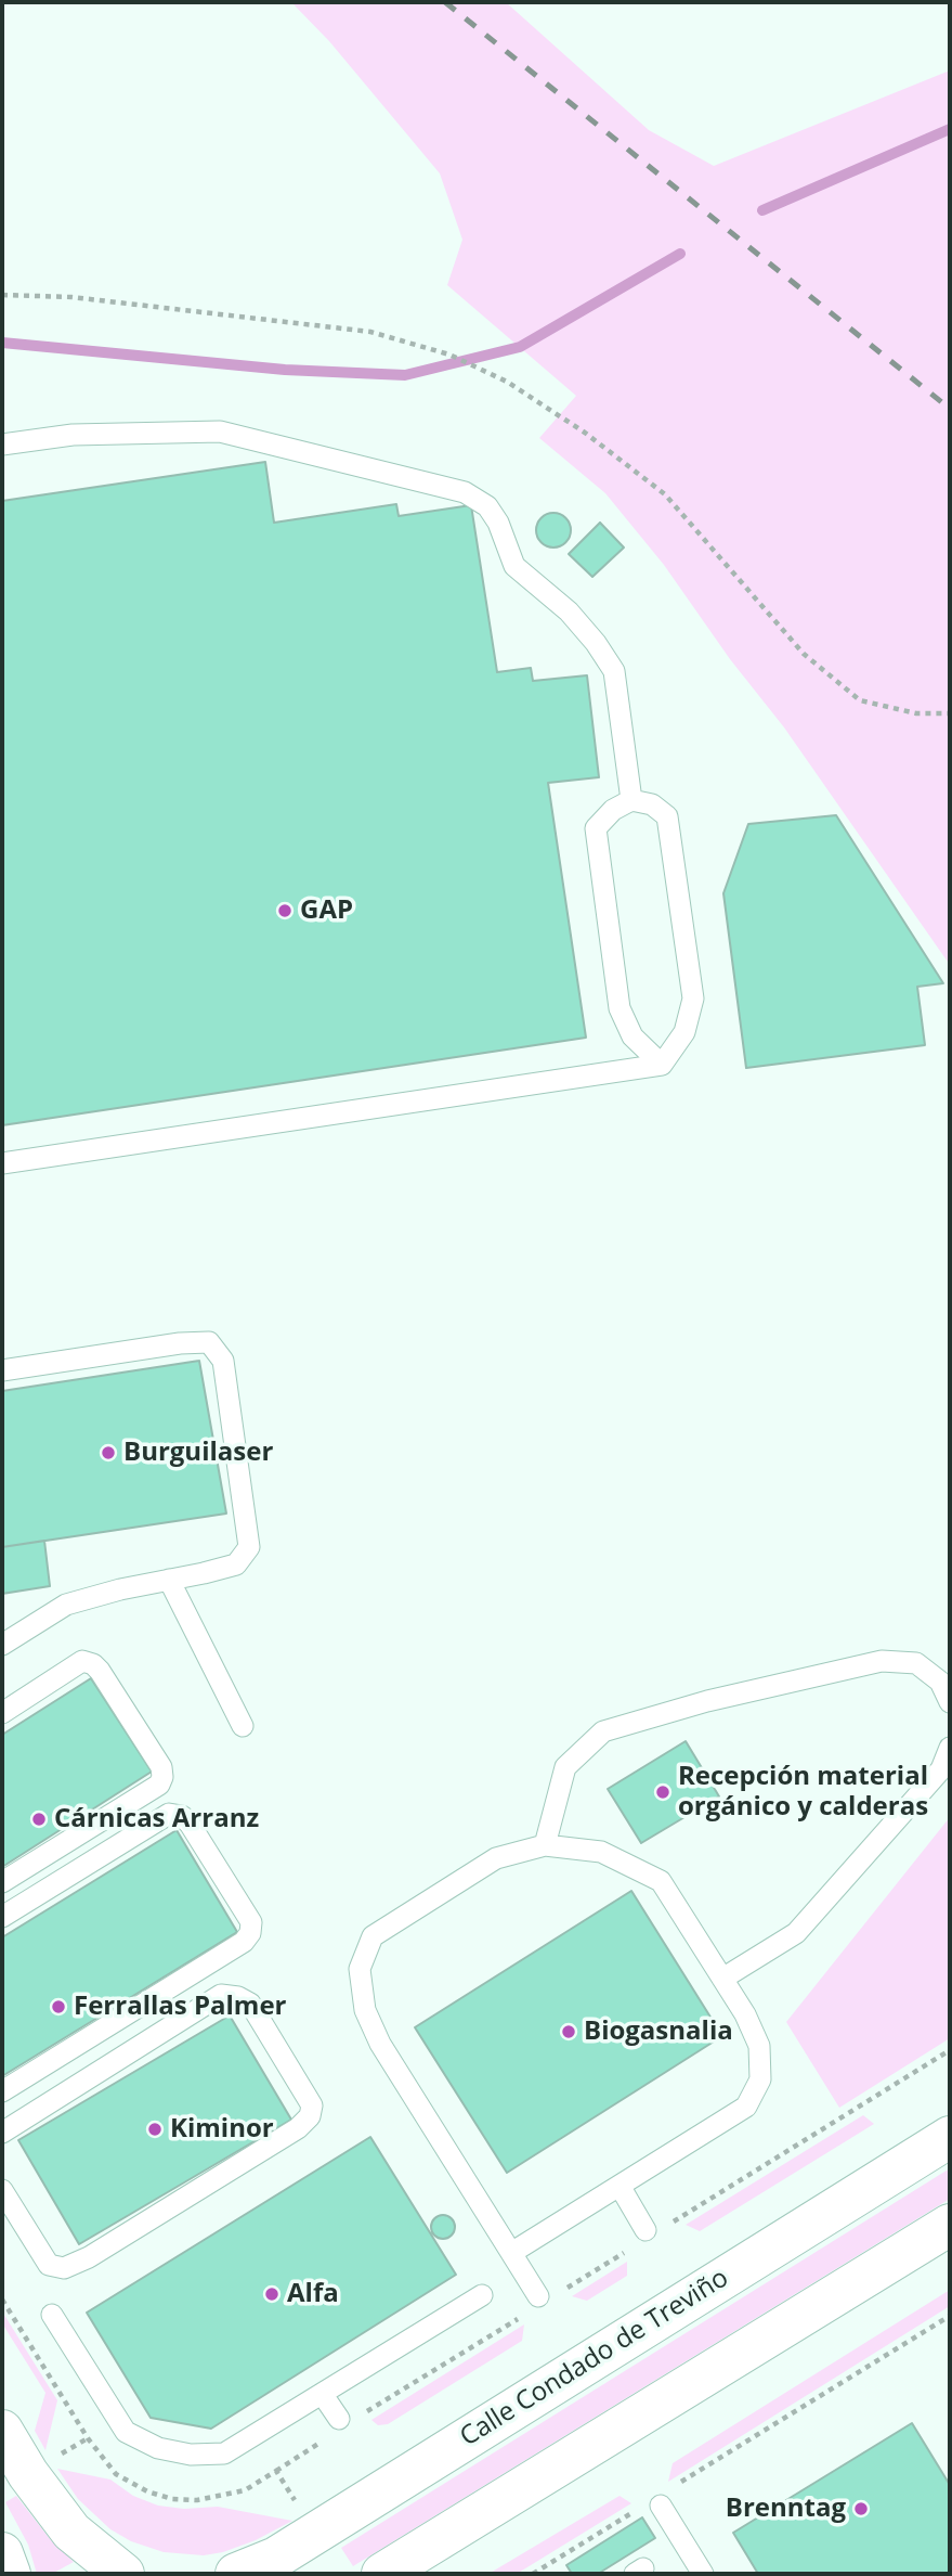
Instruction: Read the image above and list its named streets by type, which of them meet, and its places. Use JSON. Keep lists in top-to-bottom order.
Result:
{
  "streets": {
    "street": ["Calle Condado de Treviño"]
  },
  "places": [
    "GAP",
    "Burguilaser",
    "Recepción material orgánico y calderas",
    "Cárnicas Arranz",
    "Ferrallas Palmer",
    "Biogasnalia",
    "Kiminor",
    "Alfa",
    "Brenntag"
  ]
}
